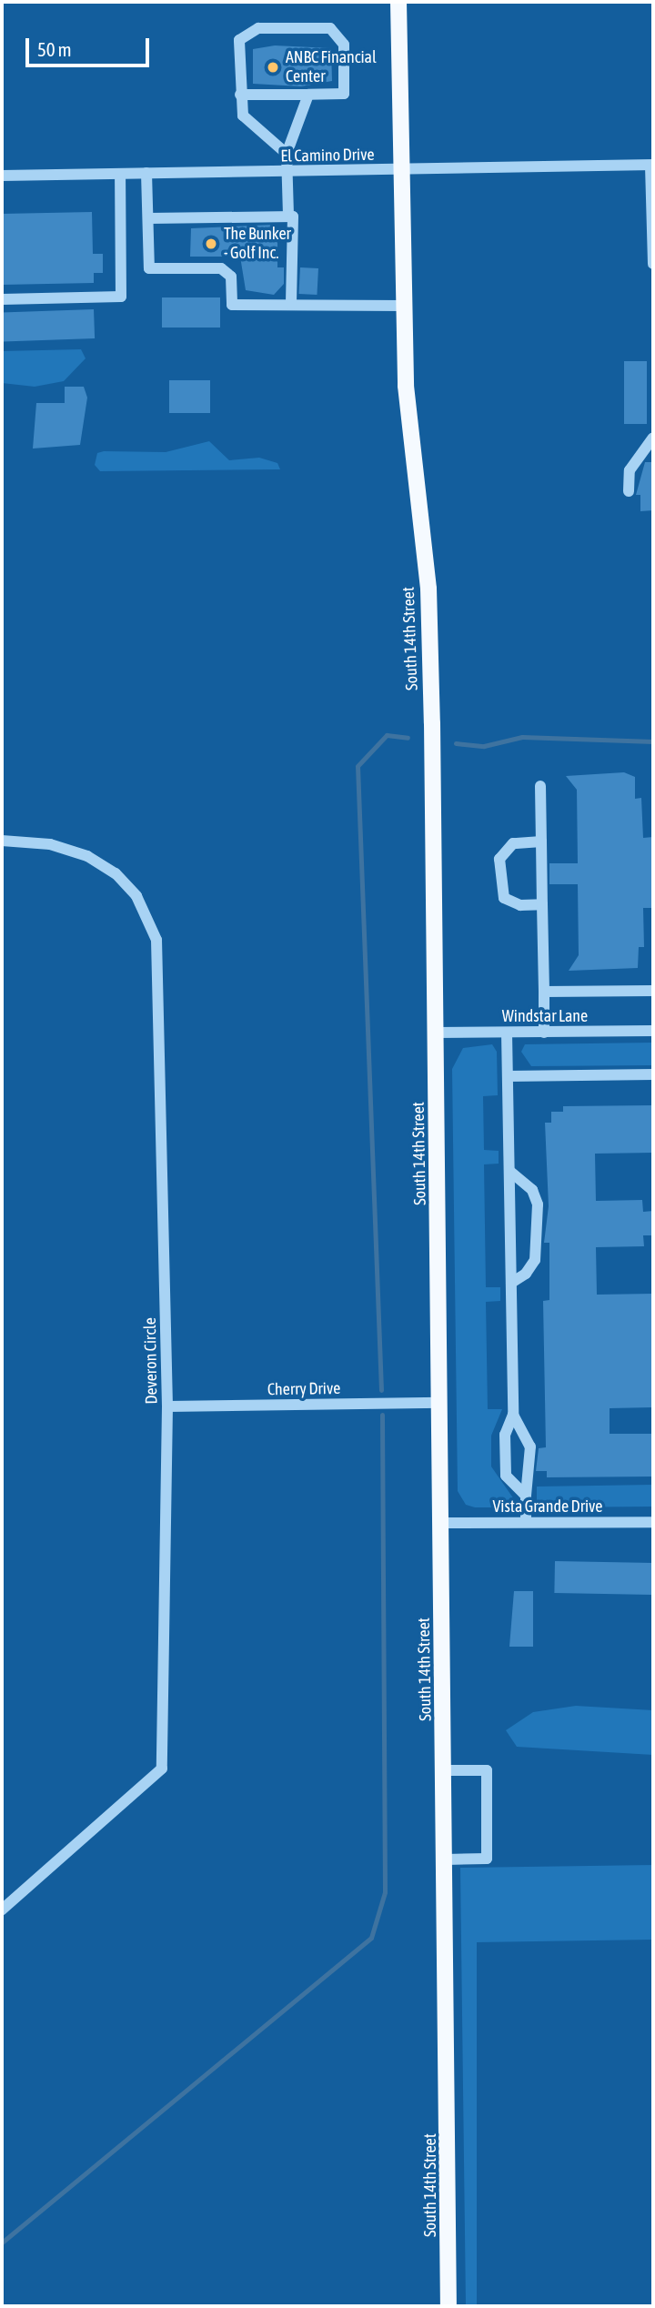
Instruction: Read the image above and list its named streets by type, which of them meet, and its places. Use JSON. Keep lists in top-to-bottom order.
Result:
{
  "streets": {
    "main road": ["South 14th Street"],
    "street": [
      "El Camino Drive",
      "Windstar Lane",
      "Deveron Circle",
      "Cherry Drive",
      "Vista Grande Drive"
    ]
  },
  "crossings": [
    ["El Camino Drive", "South 14th Street"],
    ["South 14th Street", "Windstar Lane"],
    ["South 14th Street", "Cherry Drive"],
    ["South 14th Street", "Vista Grande Drive"],
    ["Deveron Circle", "Cherry Drive"]
  ],
  "places": ["ANBC Financial Center", "The Bunker - Golf Inc."],
  "scale_bar": "50 m"
}
